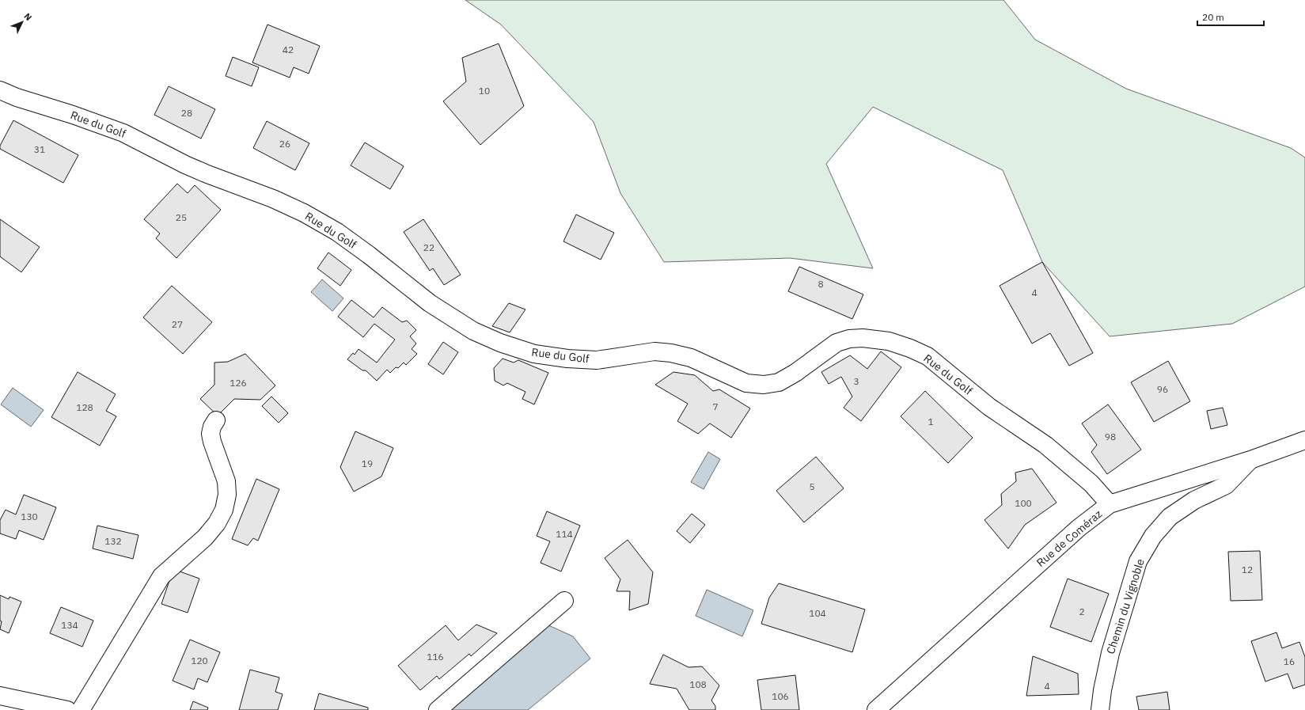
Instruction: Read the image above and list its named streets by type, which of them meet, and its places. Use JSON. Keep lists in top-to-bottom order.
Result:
{
  "streets": {
    "street": ["Rue du Golf", "Rue de Coméraz", "Chemin du Vignoble"]
  },
  "crossings": [
    ["Rue du Golf", "Rue de Coméraz"],
    ["Rue de Coméraz", "Chemin du Vignoble"]
  ],
  "house_numbers": [
    "42",
    "10",
    "28",
    "26",
    "31",
    "25",
    "22",
    "8",
    "4",
    "27",
    "3",
    "126",
    "96",
    "7",
    "128",
    "1",
    "98",
    "19",
    "5",
    "100",
    "130",
    "114",
    "132",
    "12",
    "2",
    "104",
    "134",
    "116",
    "120",
    "16",
    "108",
    "4",
    "106"
  ],
  "scale_bar": "20 m",
  "north": "top right"
}
